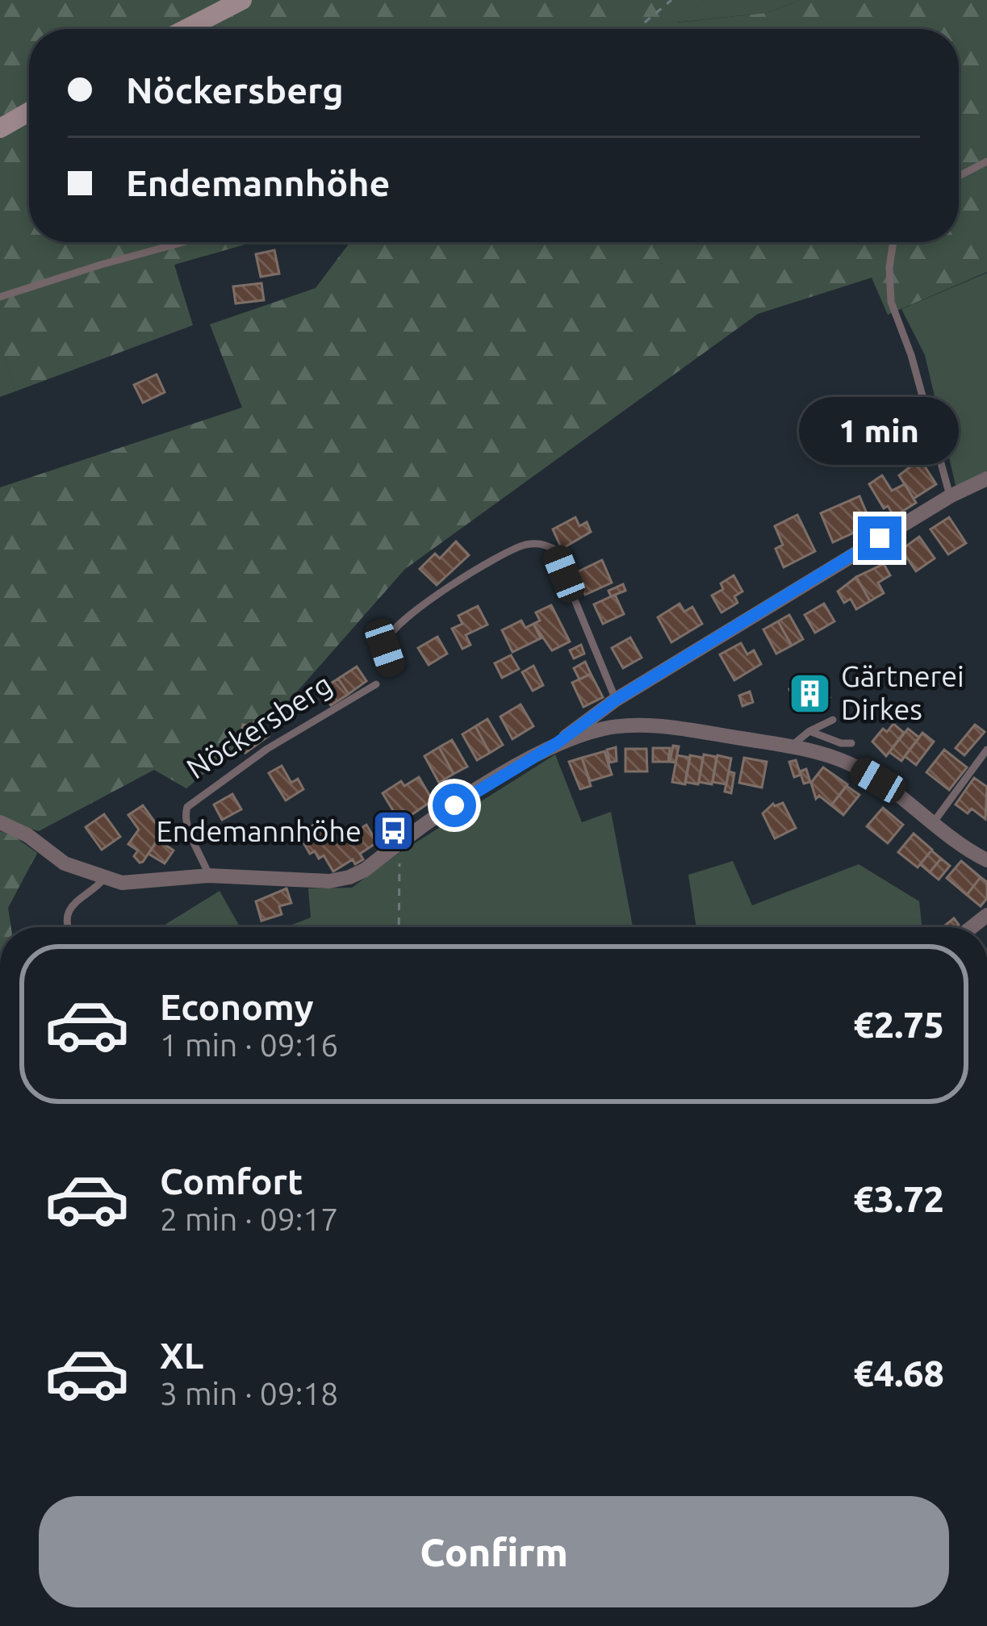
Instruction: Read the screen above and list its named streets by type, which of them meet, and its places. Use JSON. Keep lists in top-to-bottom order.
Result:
{
  "streets": {
    "lane": ["Nöckersberg"]
  },
  "places": {
    "building": ["Gärtnerei Dirkes"],
    "bus stop": ["Endemannhöhe"]
  },
  "page": {
    "banner": ["Nöckersberg", "Endemannhöhe"],
    "bubble": "1 min",
    "list": [
      {
        "name": "Economy",
        "note": "1 min · 09:16",
        "value": "€2.75"
      },
      {
        "name": "Comfort",
        "note": "2 min · 09:17",
        "value": "€3.72"
      },
      {
        "name": "XL",
        "note": "3 min · 09:18",
        "value": "€4.68"
      }
    ],
    "buttons": "Confirm"
  }
}
